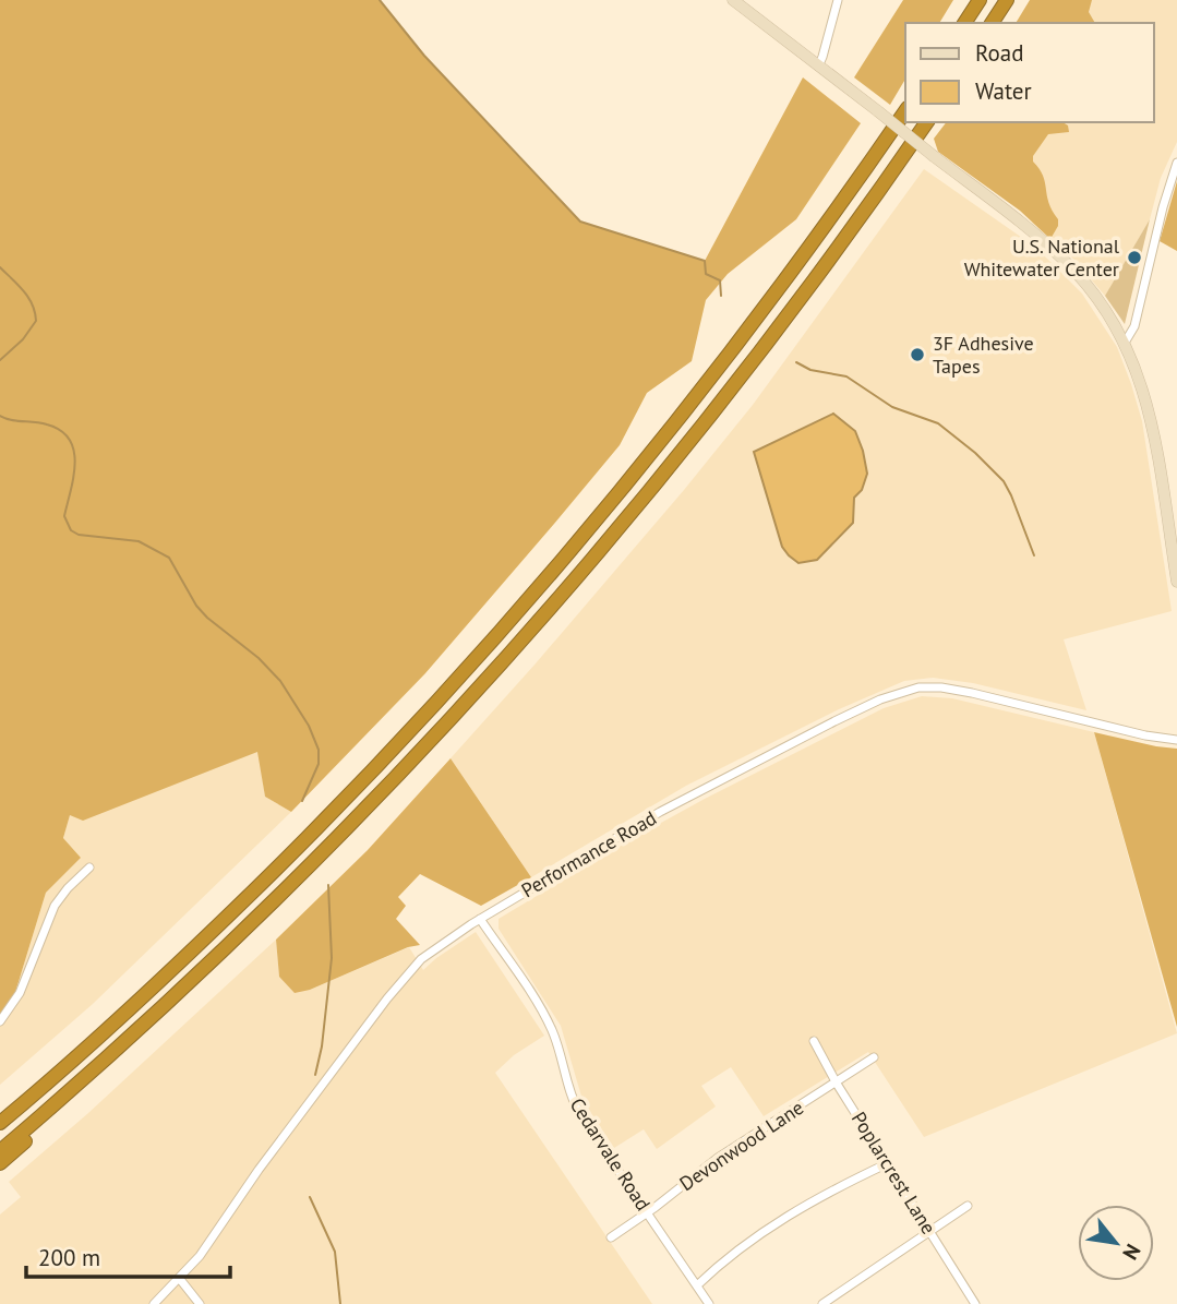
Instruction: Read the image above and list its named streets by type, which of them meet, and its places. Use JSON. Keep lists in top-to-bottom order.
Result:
{
  "streets": {
    "street": [
      "Performance Road",
      "Devonwood Lane",
      "Cedarvale Road",
      "Poplarcrest Lane"
    ]
  },
  "crossings": [
    ["Performance Road", "Cedarvale Road"],
    ["Devonwood Lane", "Cedarvale Road"],
    ["Devonwood Lane", "Poplarcrest Lane"]
  ],
  "places": ["U.S. National Whitewater Center", "3F Adhesive Tapes"],
  "legend": ["Road", "Water"],
  "scale_bar": "200 m",
  "north": "bottom right"
}
